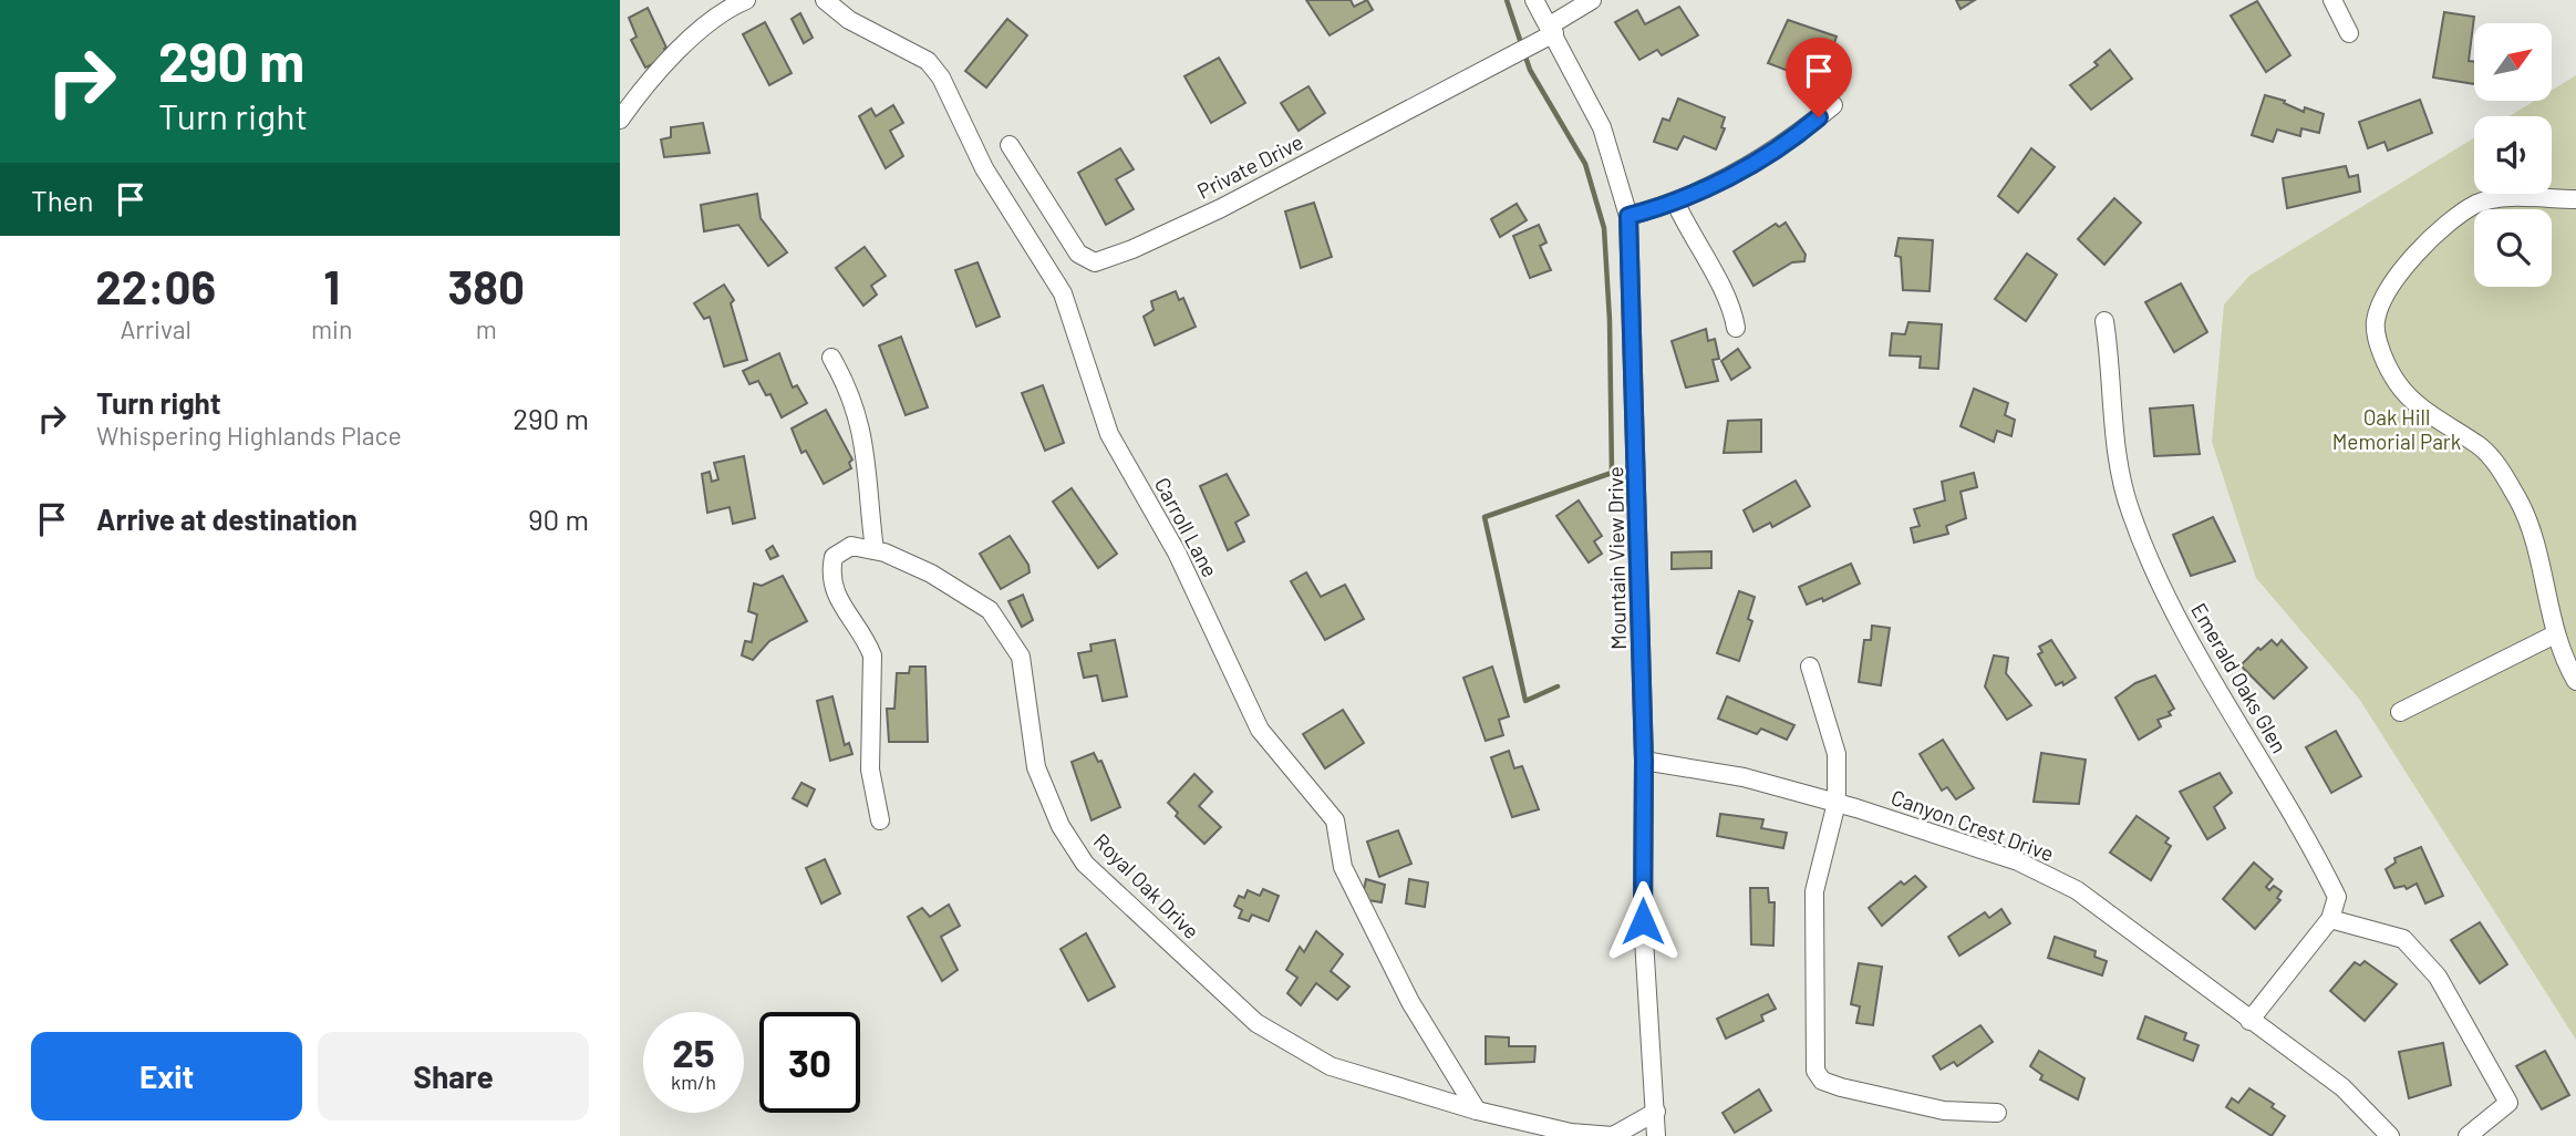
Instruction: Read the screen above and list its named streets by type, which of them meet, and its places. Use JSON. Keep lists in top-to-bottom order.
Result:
{
  "streets": {
    "street": [
      "Private Drive",
      "Carroll Lane",
      "Mountain View Drive",
      "Emerald Oaks Glen",
      "Canyon Crest Drive",
      "Royal Oak Drive"
    ]
  },
  "crossings": [
    ["Private Drive", "Mountain View Drive"],
    ["Carroll Lane", "Royal Oak Drive"],
    ["Mountain View Drive", "Canyon Crest Drive"],
    ["Mountain View Drive", "Royal Oak Drive"]
  ],
  "parks": ["Oak Hill Memorial Park"],
  "north": "top right",
  "page": {
    "turn": ["290 m", "Turn right"],
    "then": "Then",
    "eta": [
      "22:06",
      "Arrival",
      "1",
      "min",
      "380",
      "m"
    ],
    "list": [
      {
        "name": "Turn right",
        "note": "Whispering Highlands Place",
        "value": "290 m"
      },
      {
        "name": "Arrive at destination",
        "value": "90 m"
      }
    ],
    "speed": "25 km/h",
    "limit": "30",
    "buttons": ["Exit", "Share"]
  }
}
